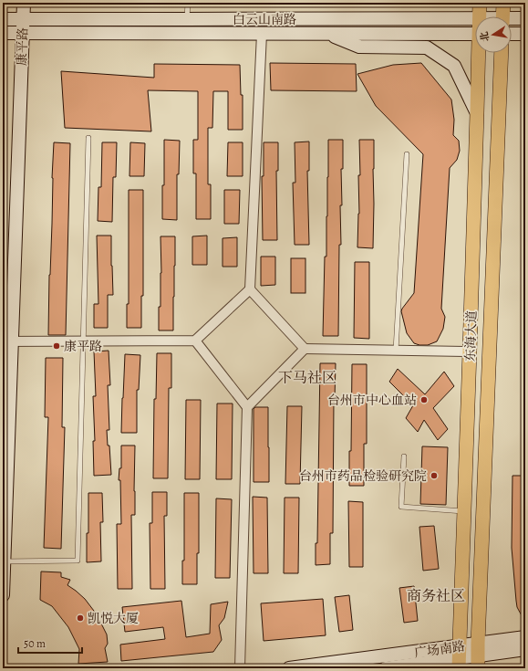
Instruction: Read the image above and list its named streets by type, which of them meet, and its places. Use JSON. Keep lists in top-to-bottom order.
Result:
{
  "streets": {
    "main road": [
      "白云山南路",
      "康平路",
      "东海大道",
      "广场南路"
    ]
  },
  "crossings": [
    ["白云山南路", "康平路"],
    ["东海大道", "广场南路"]
  ],
  "districts": ["下马社区", "商务社区"],
  "places": [
    "康平路",
    "台州市中心血站",
    "台州市药品检验研究院",
    "凯悦大厦"
  ],
  "scale_bar": "50 m",
  "north": "left"
}
